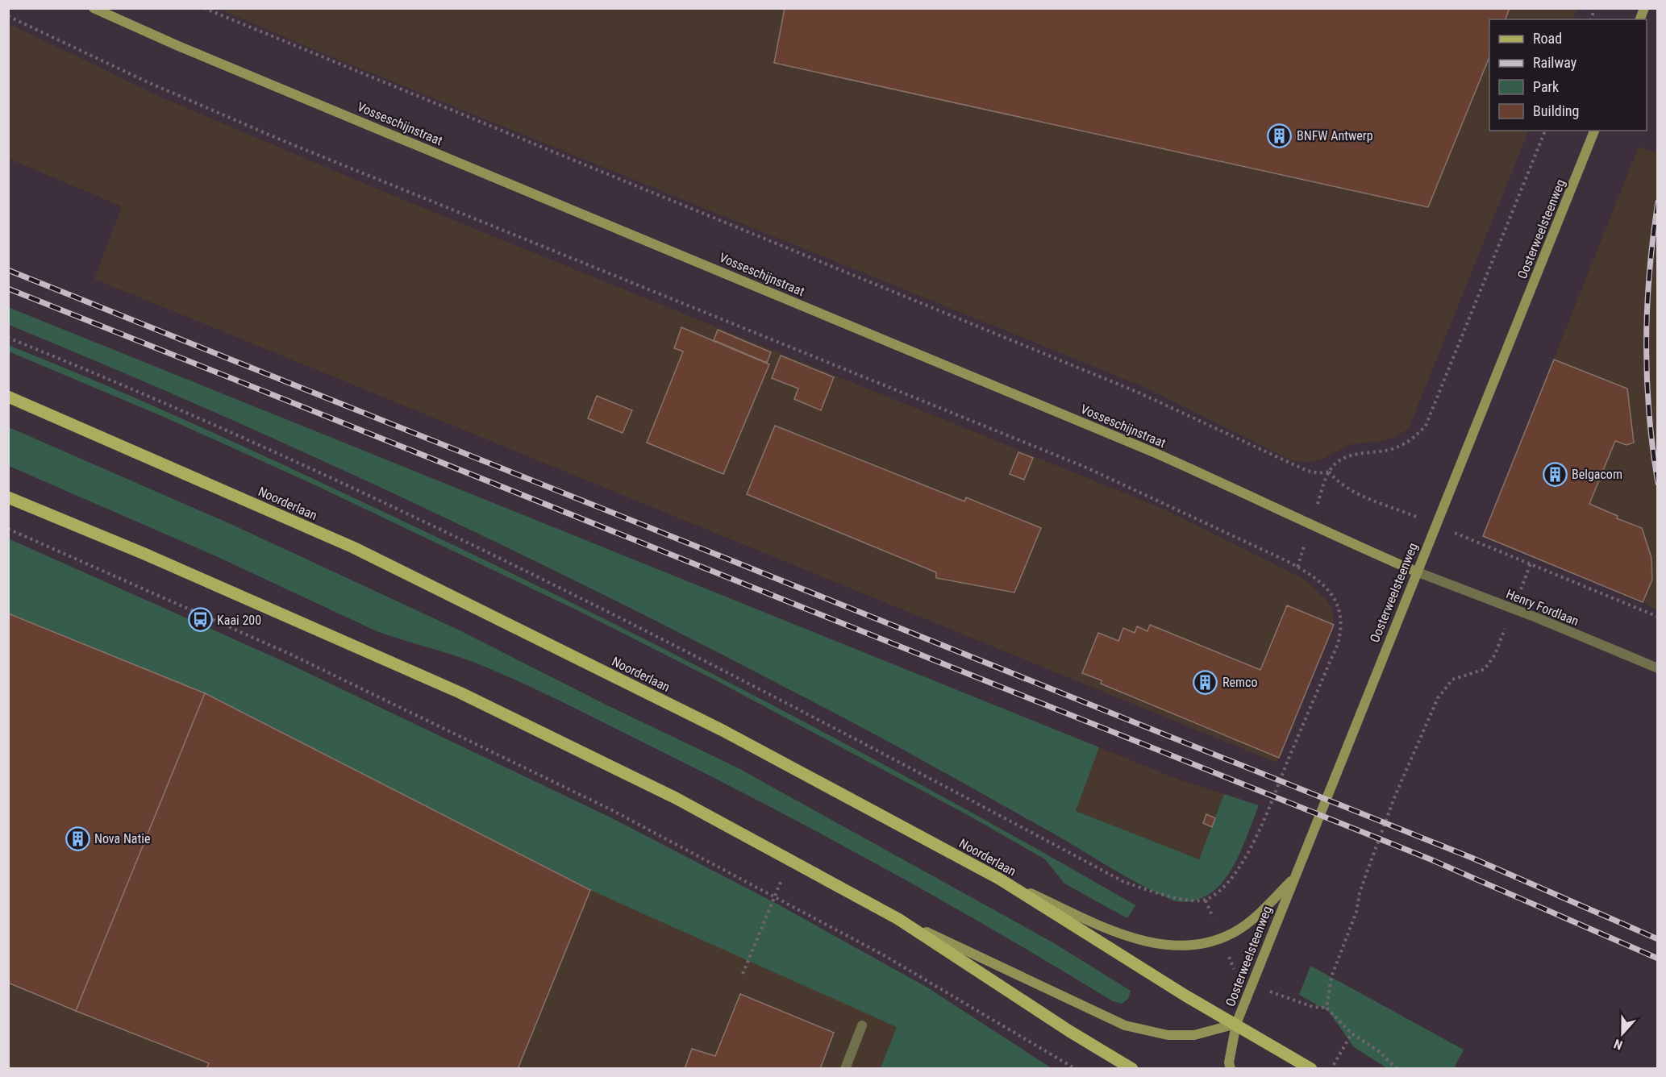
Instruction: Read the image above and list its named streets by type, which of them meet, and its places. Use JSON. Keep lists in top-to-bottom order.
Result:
{
  "streets": {
    "main road": ["Vosseschijnstraat", "Oosterweelsteenweg", "Noorderlaan"],
    "street": ["Henry Fordlaan"]
  },
  "crossings": [
    ["Vosseschijnstraat", "Oosterweelsteenweg"],
    ["Vosseschijnstraat", "Henry Fordlaan"],
    ["Oosterweelsteenweg", "Noorderlaan"],
    ["Oosterweelsteenweg", "Henry Fordlaan"]
  ],
  "places": {
    "building": [
      "BNFW Antwerp",
      "Belgacom",
      "Remco",
      "Nova Natie"
    ],
    "bus stop": ["Kaai 200"]
  },
  "legend": [
    "Road",
    "Railway",
    "Park",
    "Building"
  ],
  "north": "bottom"
}
